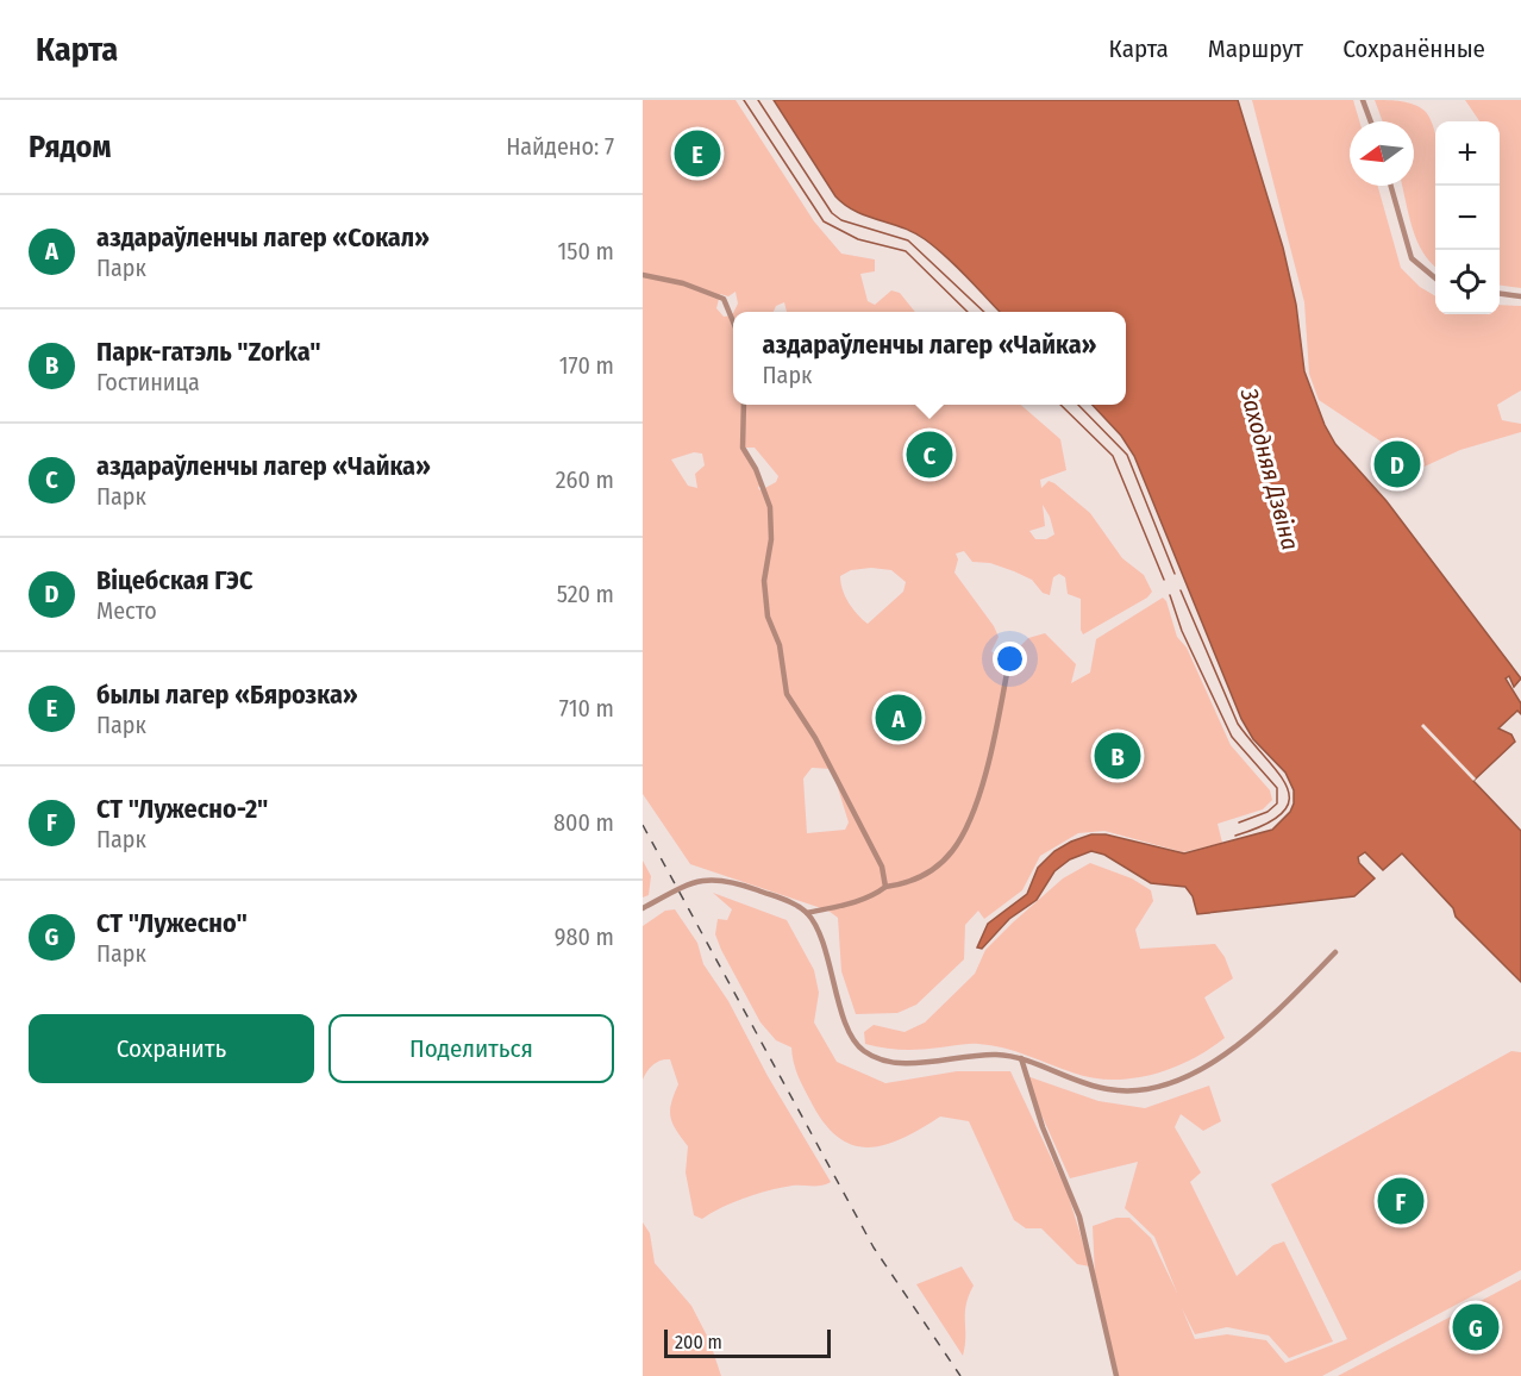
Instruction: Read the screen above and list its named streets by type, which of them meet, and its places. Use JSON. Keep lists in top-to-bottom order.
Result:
{
  "water": ["Заходняя Дзвіна"],
  "scale_bar": "200 m",
  "north": "left",
  "page": {
    "header": "Карта",
    "nav": ["Карта", "Маршрут", "Сохранённые"],
    "heading": ["Рядом", "Найдено: 7"],
    "map_buttons": ["+", "−"],
    "pins": [
      "E",
      "C",
      "D",
      "A",
      "B",
      "F",
      "G"
    ],
    "list": [
      {
        "mark": "A",
        "name": "аздараўленчы лагер «Сокал»",
        "note": "Парк",
        "value": "150 m"
      },
      {
        "mark": "B",
        "name": "Парк-гатэль \"Zorka\"",
        "note": "Гостиница",
        "value": "170 m"
      },
      {
        "mark": "C",
        "name": "аздараўленчы лагер «Чайка»",
        "note": "Парк",
        "value": "260 m"
      },
      {
        "mark": "D",
        "name": "Віцебская ГЭС",
        "note": "Место",
        "value": "520 m"
      },
      {
        "mark": "E",
        "name": "былы лагер «Бярозка»",
        "note": "Парк",
        "value": "710 m"
      },
      {
        "mark": "F",
        "name": "СТ \"Лужесно-2\"",
        "note": "Парк",
        "value": "800 m"
      },
      {
        "mark": "G",
        "name": "СТ \"Лужесно\"",
        "note": "Парк",
        "value": "980 m"
      }
    ],
    "popup": ["аздараўленчы лагер «Чайка»", "Парк"],
    "buttons": ["Сохранить", "Поделиться"],
    "scale": "200 m"
  }
}
